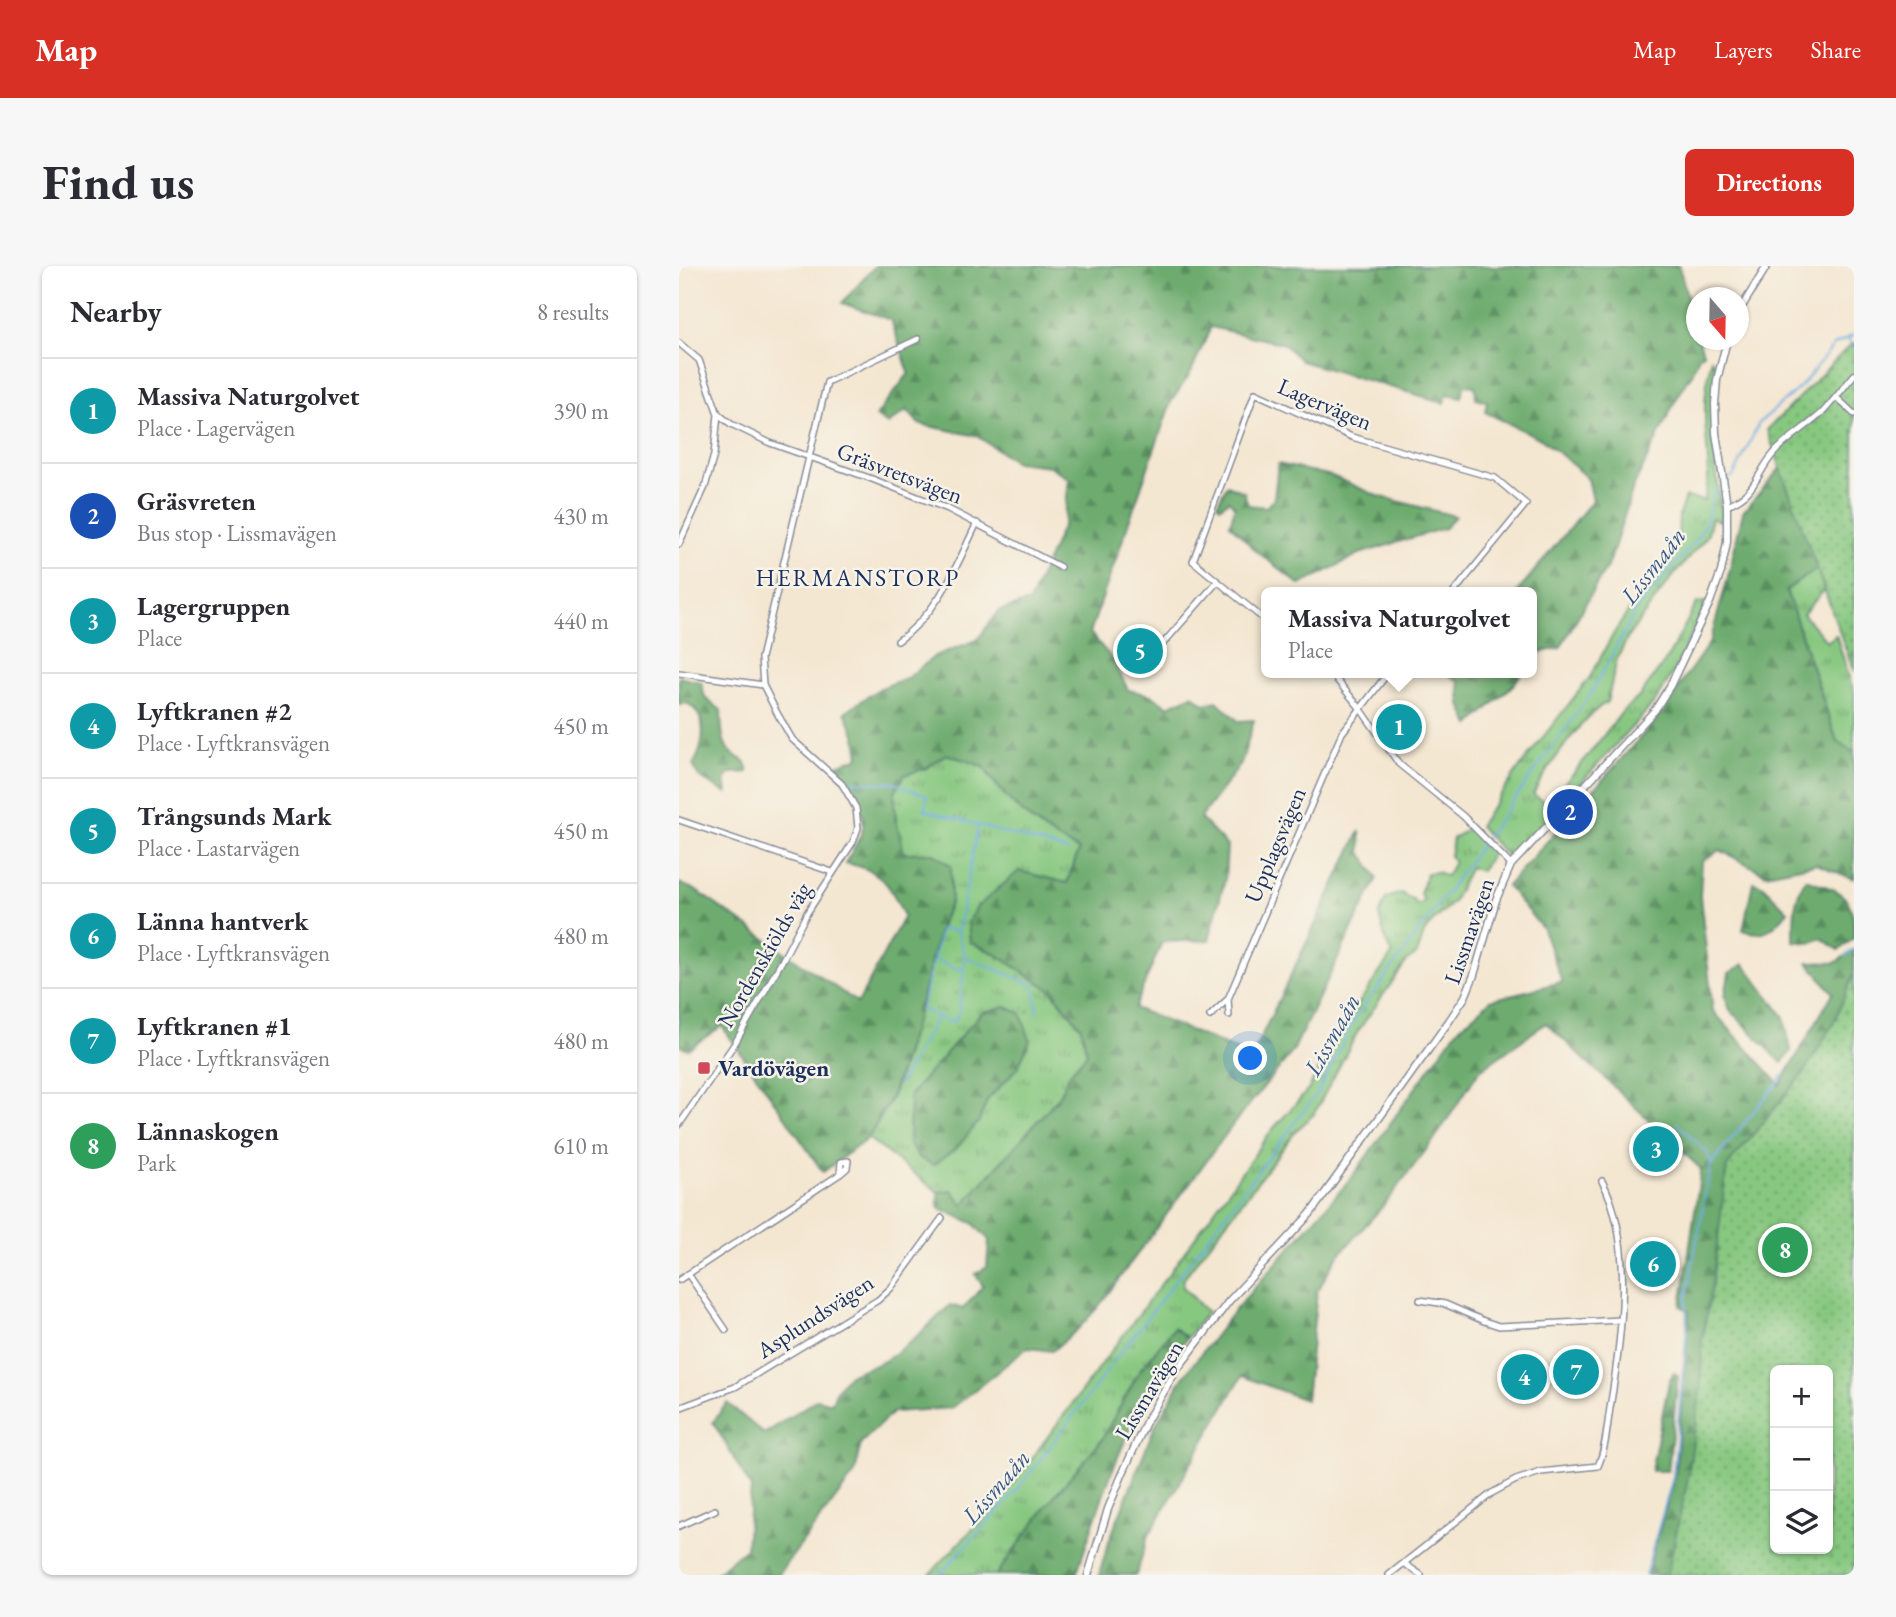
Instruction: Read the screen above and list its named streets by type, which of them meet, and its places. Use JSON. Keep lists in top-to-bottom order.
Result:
{
  "streets": {
    "street": [
      "Lagervägen",
      "Gräsvretsvägen",
      "Upplagsvägen",
      "Lissmavägen",
      "Nordenskiölds väg",
      "Asplundsvägen"
    ]
  },
  "districts": ["HERMANSTORP"],
  "water": ["Lissmaån"],
  "places": {
    "transit": ["Vardövägen"]
  },
  "north": "bottom",
  "page": {
    "header": "Map",
    "nav": ["Map", "Layers", "Share"],
    "buttons": "Directions",
    "title": "Find us",
    "heading": ["Nearby", "8 results"],
    "list": [
      {
        "mark": "1",
        "name": "Massiva Naturgolvet",
        "note": "Place · Lagervägen",
        "value": "390 m"
      },
      {
        "mark": "2",
        "name": "Gräsvreten",
        "note": "Bus stop · Lissmavägen",
        "value": "430 m"
      },
      {
        "mark": "3",
        "name": "Lagergruppen",
        "note": "Place",
        "value": "440 m"
      },
      {
        "mark": "4",
        "name": "Lyftkranen #2",
        "note": "Place · Lyftkransvägen",
        "value": "450 m"
      },
      {
        "mark": "5",
        "name": "Trångsunds Mark",
        "note": "Place · Lastarvägen",
        "value": "450 m"
      },
      {
        "mark": "6",
        "name": "Länna hantverk",
        "note": "Place · Lyftkransvägen",
        "value": "480 m"
      },
      {
        "mark": "7",
        "name": "Lyftkranen #1",
        "note": "Place · Lyftkransvägen",
        "value": "480 m"
      },
      {
        "mark": "8",
        "name": "Lännaskogen",
        "note": "Park",
        "value": "610 m"
      }
    ],
    "popup": ["Massiva Naturgolvet", "Place"],
    "pins": [
      "5",
      "1",
      "2",
      "3",
      "8",
      "6",
      "7",
      "4"
    ],
    "map_buttons": ["+", "−"]
  }
}
